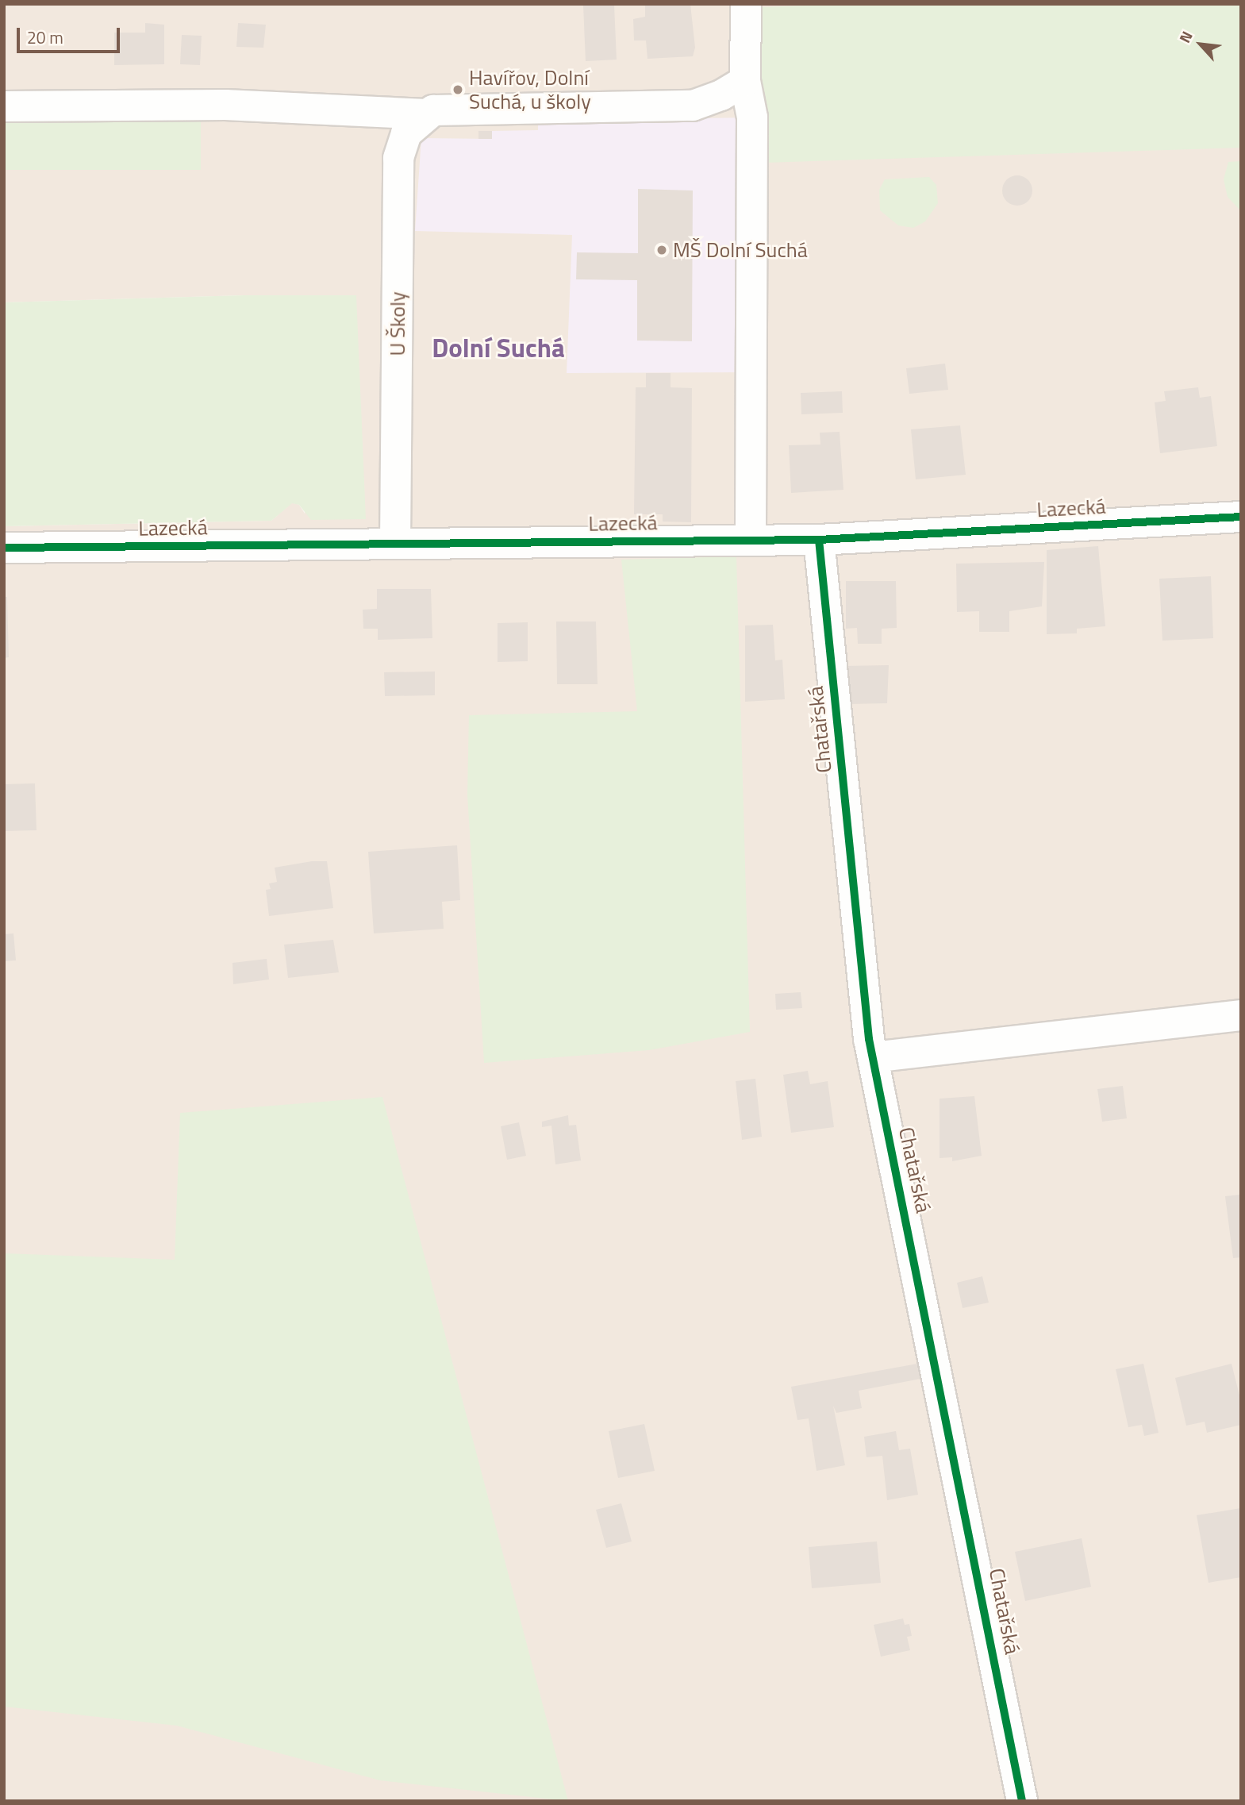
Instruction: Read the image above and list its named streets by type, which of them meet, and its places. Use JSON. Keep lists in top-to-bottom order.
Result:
{
  "streets": {
    "street": ["U Školy", "Lazecká", "Chatařská"]
  },
  "crossings": [
    ["U Školy", "Lazecká"],
    ["Lazecká", "Chatařská"]
  ],
  "districts": ["Dolní Suchá"],
  "places": ["Havířov, Dolní Suchá, u školy", "MŠ Dolní Suchá"],
  "scale_bar": "20 m",
  "north": "top left"
}
